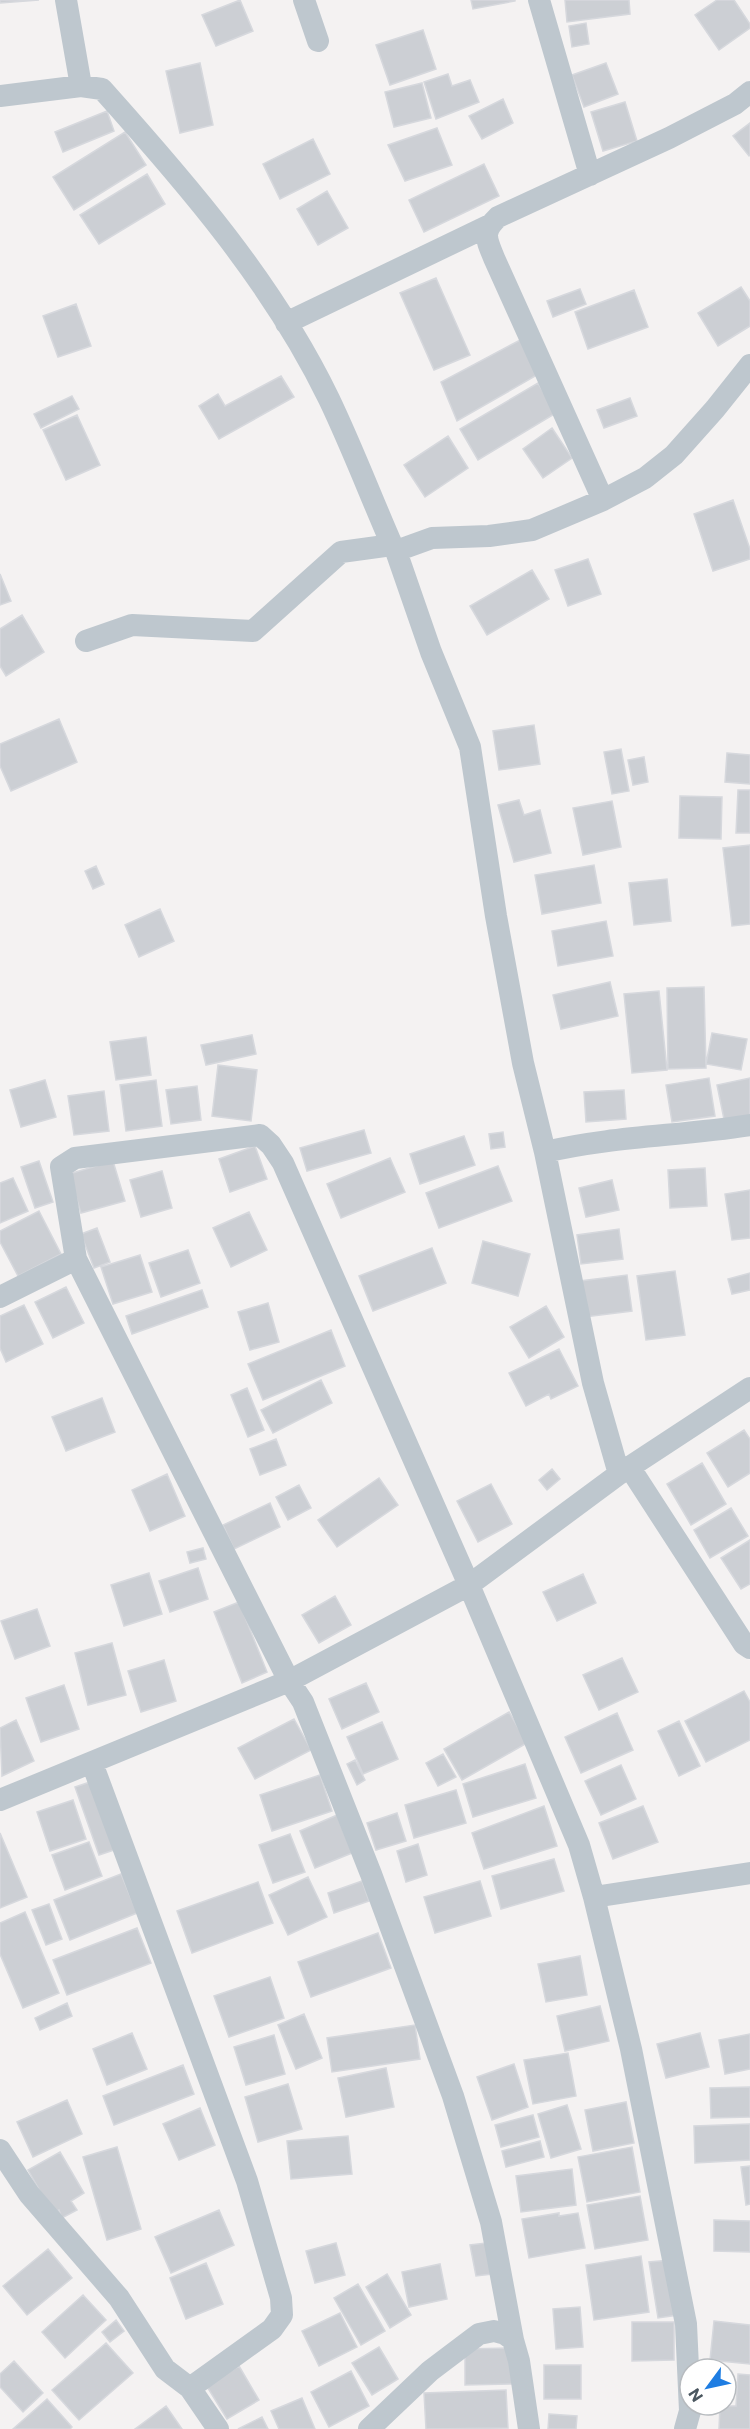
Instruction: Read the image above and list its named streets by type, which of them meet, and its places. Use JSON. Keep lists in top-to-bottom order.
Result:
{
  "north": "bottom left"
}
